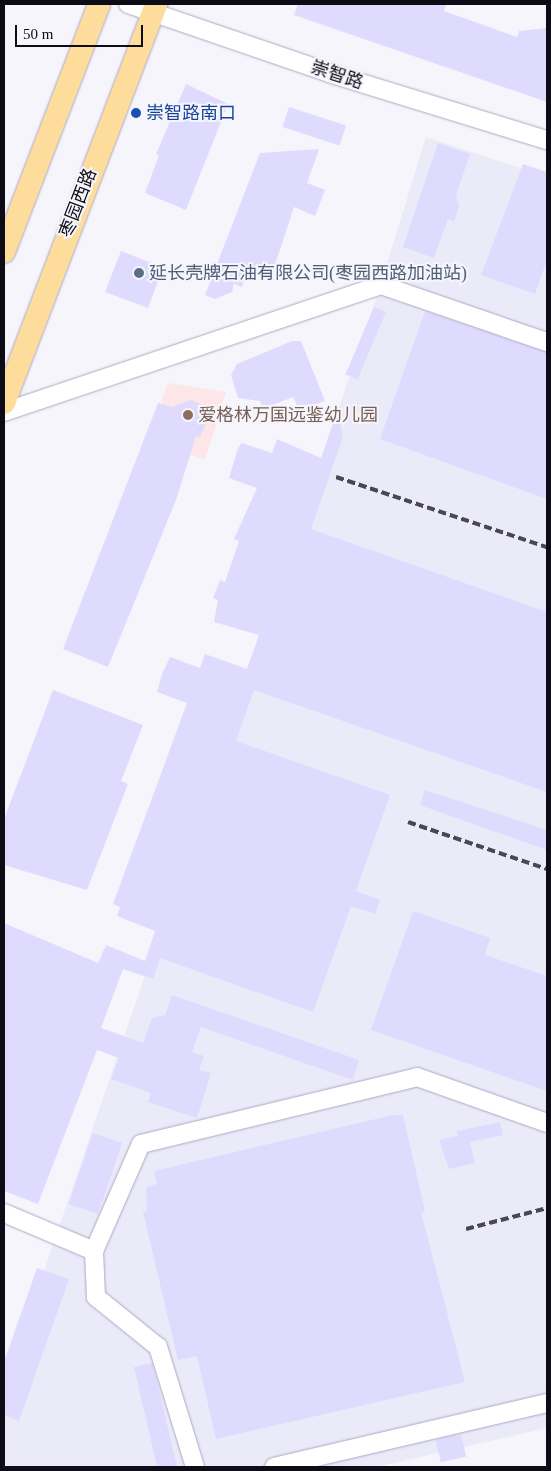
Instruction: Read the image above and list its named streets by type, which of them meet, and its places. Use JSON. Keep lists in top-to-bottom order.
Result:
{
  "streets": {
    "main road": ["枣园西路"],
    "street": ["崇智路"]
  },
  "crossings": [
    ["崇智路", "枣园西路"]
  ],
  "places": ["崇智路南口", "延长壳牌石油有限公司(枣园西路加油站)", "爱格林万国远鉴幼儿园"],
  "scale_bar": "50 m"
}
